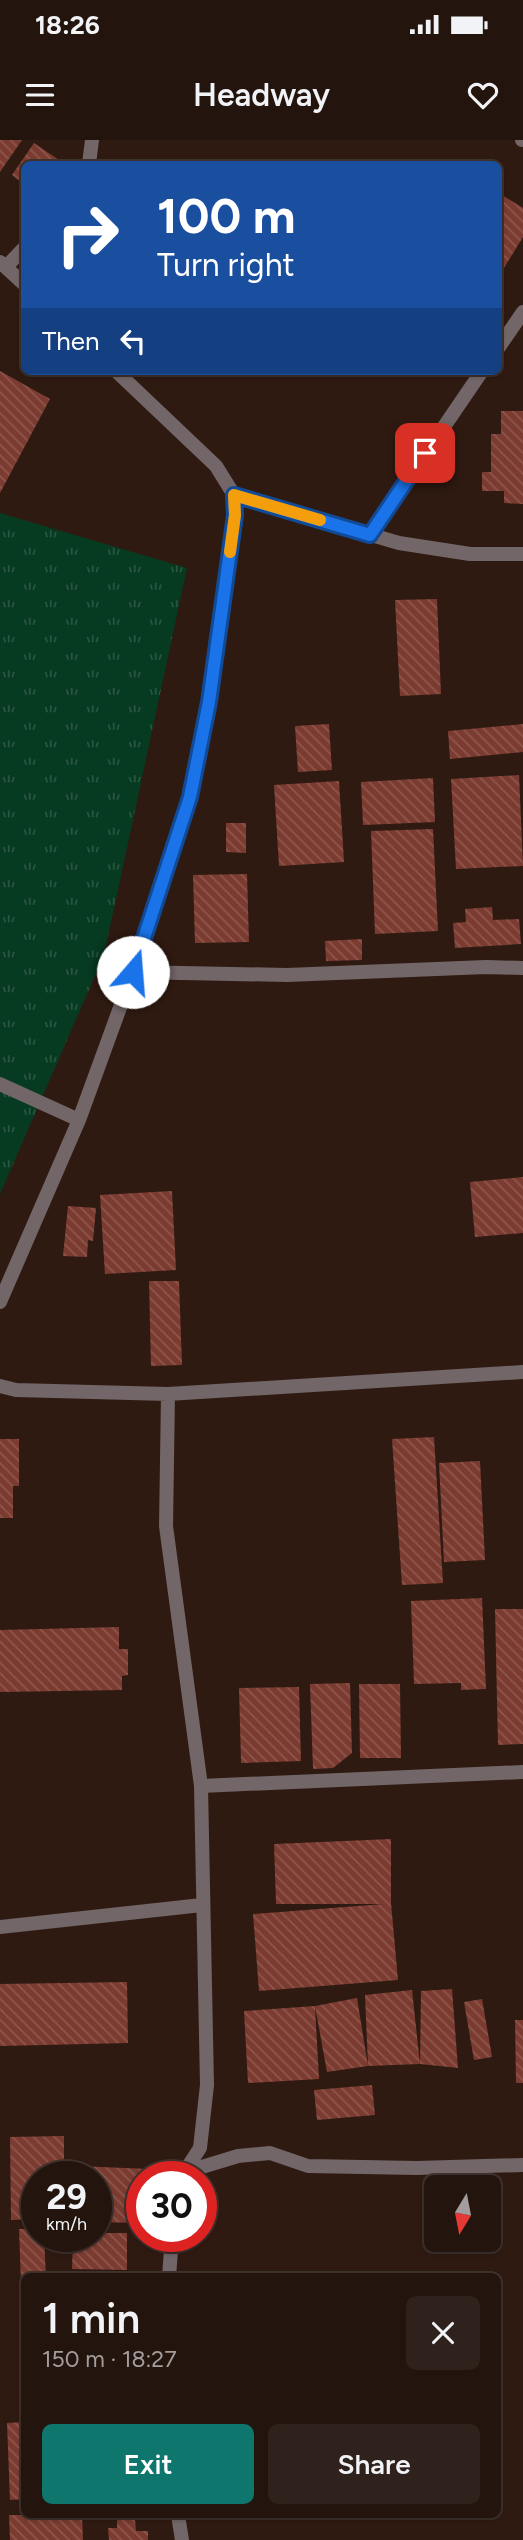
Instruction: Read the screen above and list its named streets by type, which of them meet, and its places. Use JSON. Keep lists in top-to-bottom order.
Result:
{
  "north": "bottom",
  "page": {
    "status": "18:26",
    "header": "Headway",
    "turn": ["100 m", "Turn right"],
    "then": "Then",
    "speed": "29 km/h",
    "limit": "30",
    "heading": ["1 min", "150 m · 18:27"],
    "buttons": ["Exit", "Share"]
  }
}
